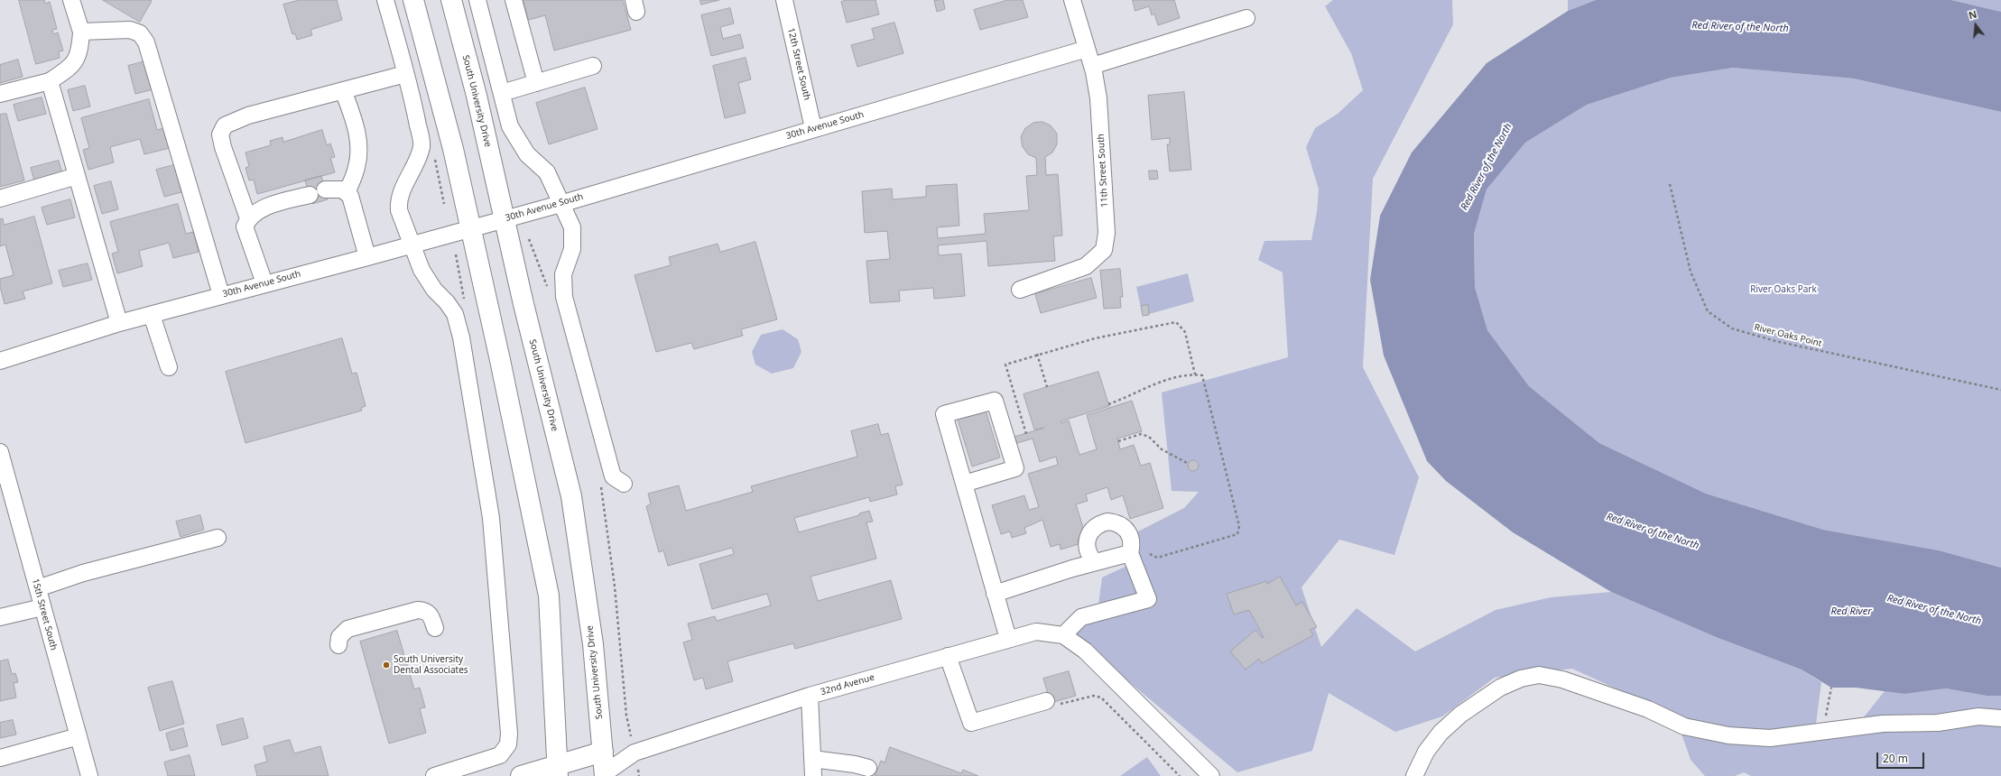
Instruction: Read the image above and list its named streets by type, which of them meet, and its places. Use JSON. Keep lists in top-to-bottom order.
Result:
{
  "streets": {
    "main road": ["South University Drive", "32nd Avenue"],
    "street": [
      "12th Street South",
      "30th Avenue South",
      "11th Street South",
      "15th Street South"
    ],
    "path": ["River Oaks Point"]
  },
  "crossings": [
    ["12th Street South", "30th Avenue South"],
    ["South University Drive", "30th Avenue South"],
    ["South University Drive", "32nd Avenue"],
    ["30th Avenue South", "11th Street South"]
  ],
  "water": ["Red River of the North", "Red River"],
  "parks": ["River Oaks Park"],
  "places": ["South University Dental Associates"],
  "scale_bar": "20 m",
  "north": "top"
}
